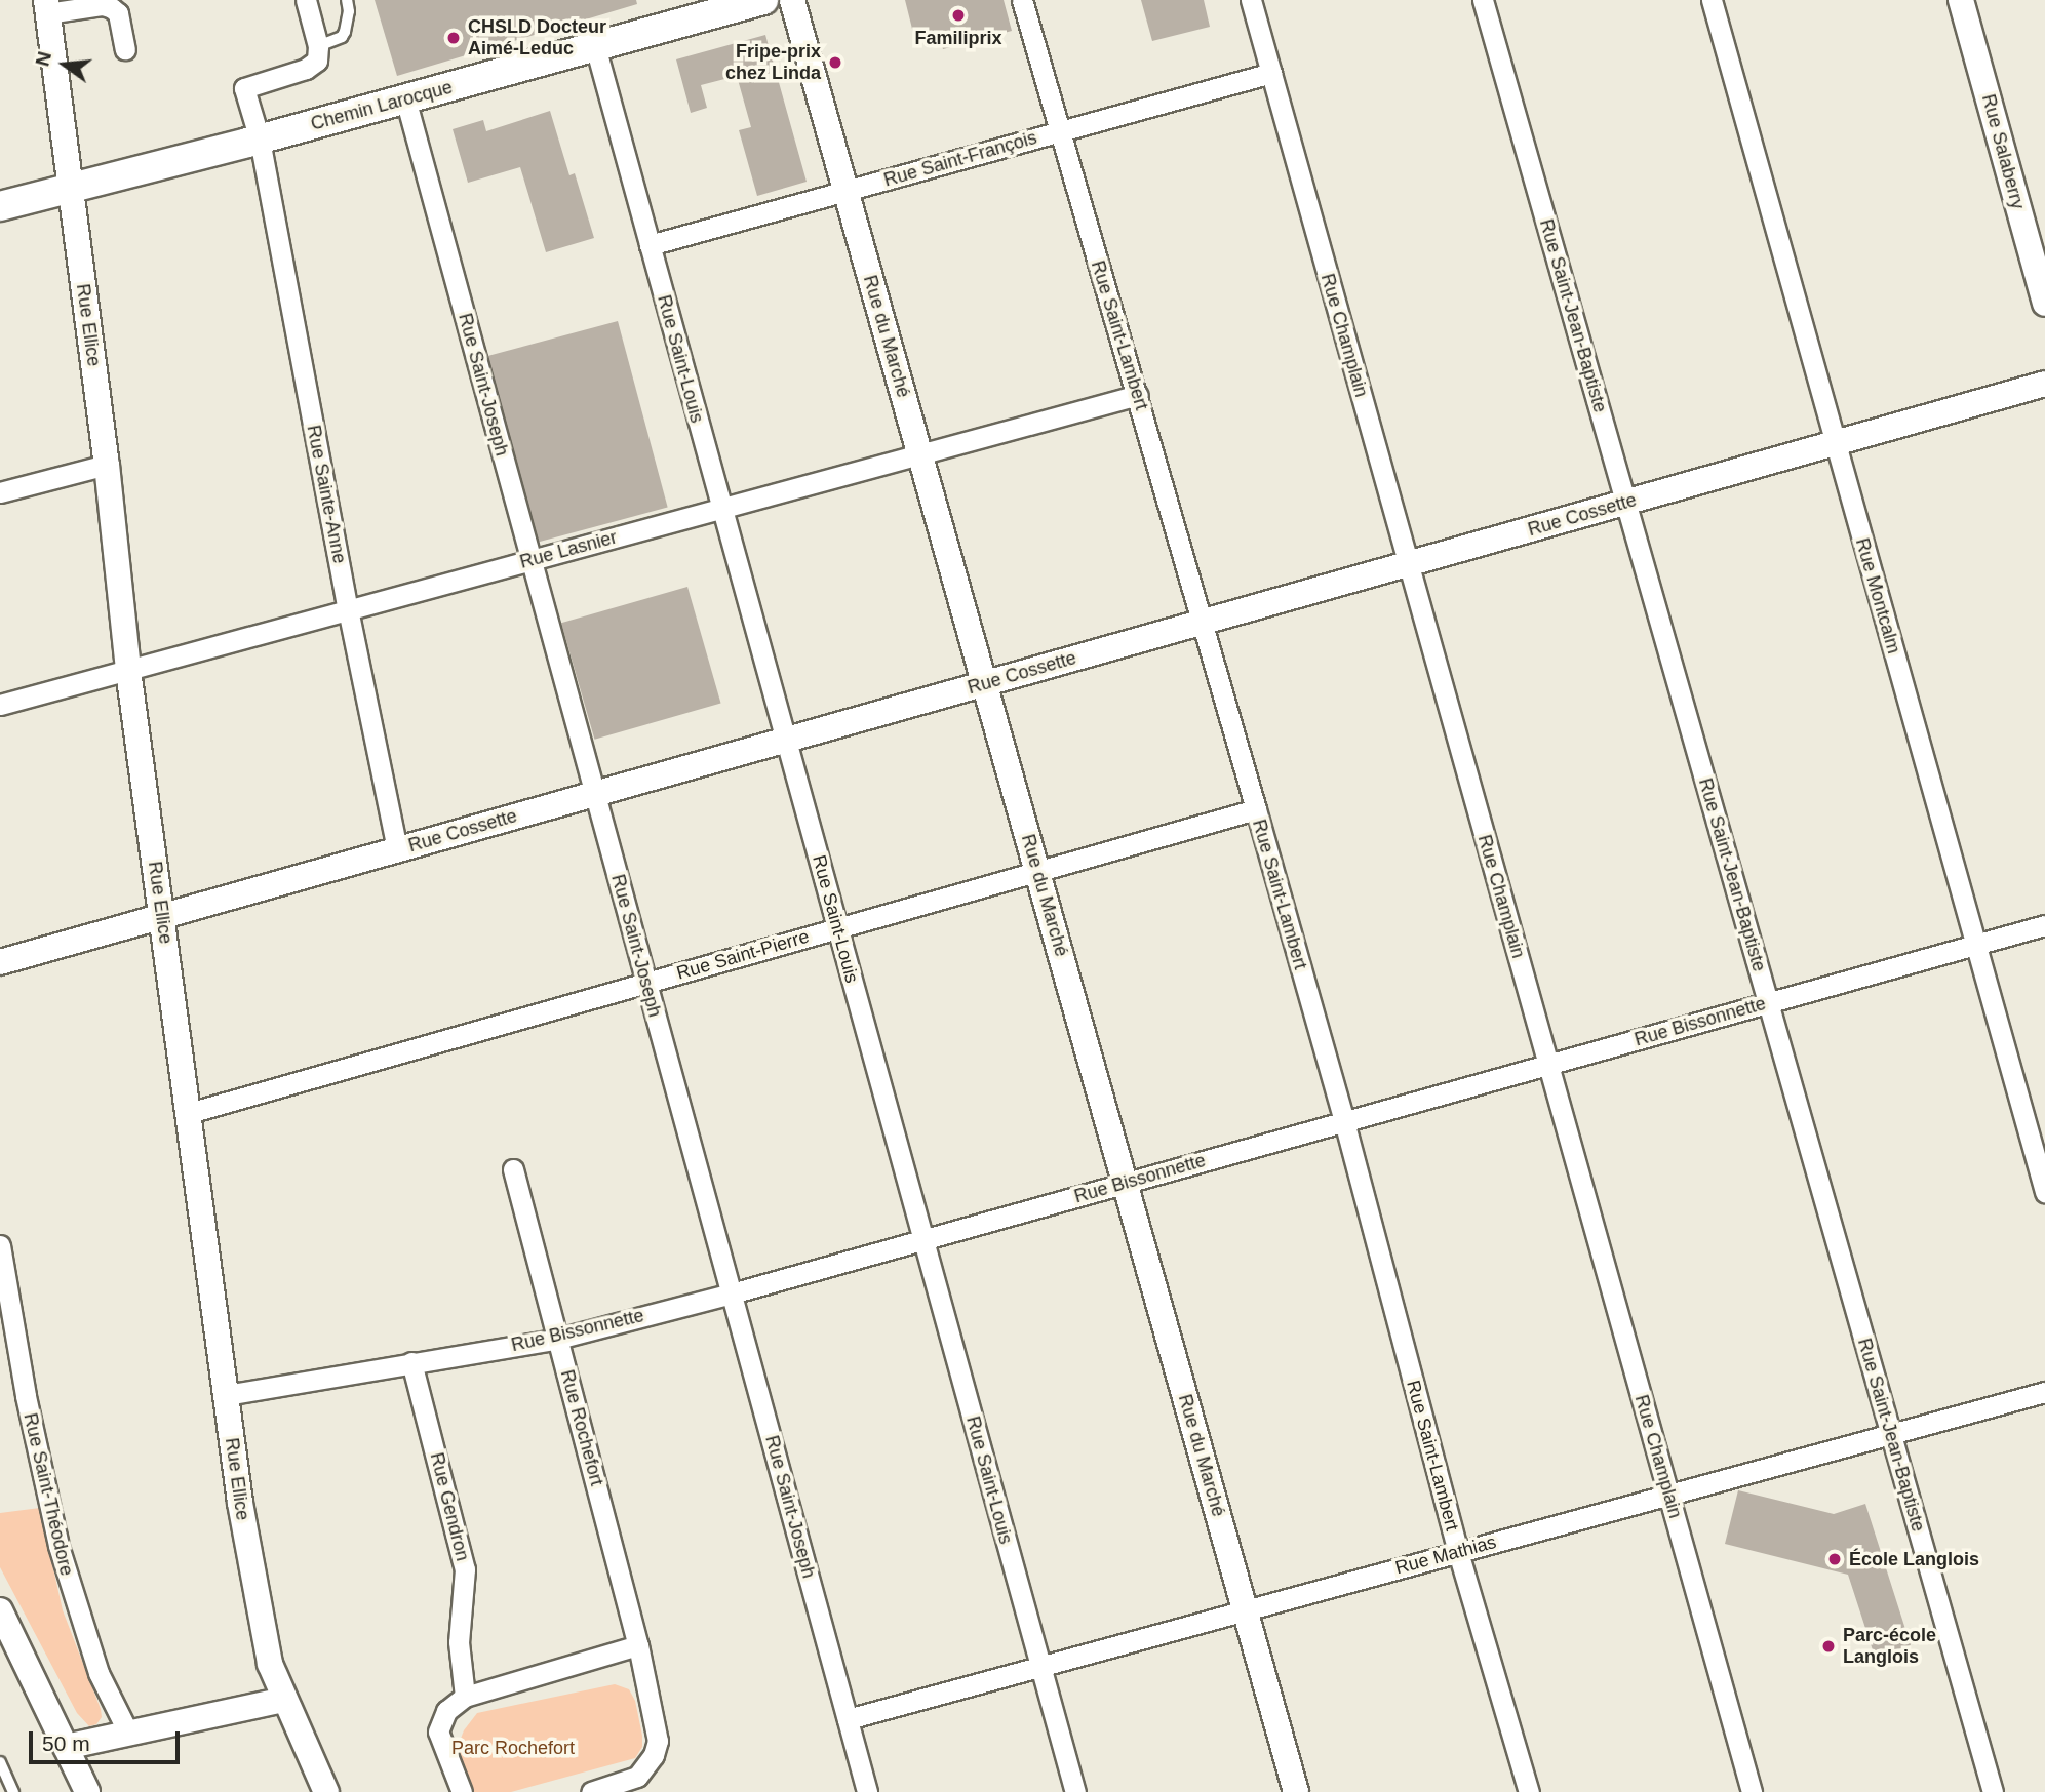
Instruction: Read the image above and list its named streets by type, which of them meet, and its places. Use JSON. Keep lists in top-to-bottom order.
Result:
{
  "streets": {
    "main road": ["Chemin Larocque"],
    "street": [
      "Rue Salaberry",
      "Rue Saint-François",
      "Rue Saint-Jean-Baptiste",
      "Rue Ellice",
      "Rue Saint-Lambert",
      "Rue Champlain",
      "Rue du Marché",
      "Rue Saint-Louis",
      "Rue Saint-Joseph",
      "Rue Sainte-Anne",
      "Rue Cossette",
      "Rue Lasnier",
      "Rue Montcalm",
      "Rue Saint-Pierre",
      "Rue Bissonnette",
      "Rue Rochefort",
      "Rue Saint-Théodore",
      "Rue Gendron",
      "Rue Mathias"
    ]
  },
  "crossings": [
    ["Chemin Larocque", "Rue Ellice"],
    ["Chemin Larocque", "Rue Saint-Louis"],
    ["Chemin Larocque", "Rue Saint-Joseph"],
    ["Chemin Larocque", "Rue Sainte-Anne"],
    ["Rue Saint-François", "Rue Saint-Lambert"],
    ["Rue Saint-François", "Rue Champlain"],
    ["Rue Saint-François", "Rue du Marché"],
    ["Rue Saint-François", "Rue Saint-Louis"],
    ["Rue Saint-Jean-Baptiste", "Rue Cossette"],
    ["Rue Saint-Jean-Baptiste", "Rue Bissonnette"],
    ["Rue Saint-Jean-Baptiste", "Rue Mathias"],
    ["Rue Ellice", "Rue Cossette"],
    ["Rue Ellice", "Rue Lasnier"],
    ["Rue Ellice", "Rue Saint-Pierre"],
    ["Rue Ellice", "Rue Bissonnette"],
    ["Rue Saint-Lambert", "Rue Cossette"],
    ["Rue Saint-Lambert", "Rue Lasnier"],
    ["Rue Saint-Lambert", "Rue Saint-Pierre"],
    ["Rue Saint-Lambert", "Rue Bissonnette"],
    ["Rue Saint-Lambert", "Rue Mathias"],
    ["Rue Champlain", "Rue Cossette"],
    ["Rue Champlain", "Rue Bissonnette"],
    ["Rue Champlain", "Rue Mathias"],
    ["Rue du Marché", "Rue Cossette"],
    ["Rue du Marché", "Rue Lasnier"],
    ["Rue du Marché", "Rue Saint-Pierre"],
    ["Rue du Marché", "Rue Bissonnette"],
    ["Rue du Marché", "Rue Mathias"],
    ["Rue Saint-Louis", "Rue Cossette"],
    ["Rue Saint-Louis", "Rue Lasnier"],
    ["Rue Saint-Louis", "Rue Saint-Pierre"],
    ["Rue Saint-Louis", "Rue Bissonnette"],
    ["Rue Saint-Louis", "Rue Mathias"],
    ["Rue Saint-Joseph", "Rue Cossette"],
    ["Rue Saint-Joseph", "Rue Lasnier"],
    ["Rue Saint-Joseph", "Rue Saint-Pierre"],
    ["Rue Saint-Joseph", "Rue Bissonnette"],
    ["Rue Saint-Joseph", "Rue Mathias"],
    ["Rue Sainte-Anne", "Rue Cossette"],
    ["Rue Sainte-Anne", "Rue Lasnier"],
    ["Rue Cossette", "Rue Montcalm"],
    ["Rue Montcalm", "Rue Bissonnette"],
    ["Rue Bissonnette", "Rue Rochefort"],
    ["Rue Bissonnette", "Rue Gendron"]
  ],
  "parks": ["Parc Rochefort"],
  "places": [
    "Familiprix",
    "CHSLD Docteur Aimé-Leduc",
    "Fripe-prix chez Linda",
    "École Langlois",
    "Parc-école Langlois"
  ],
  "scale_bar": "50 m",
  "north": "left"
}
